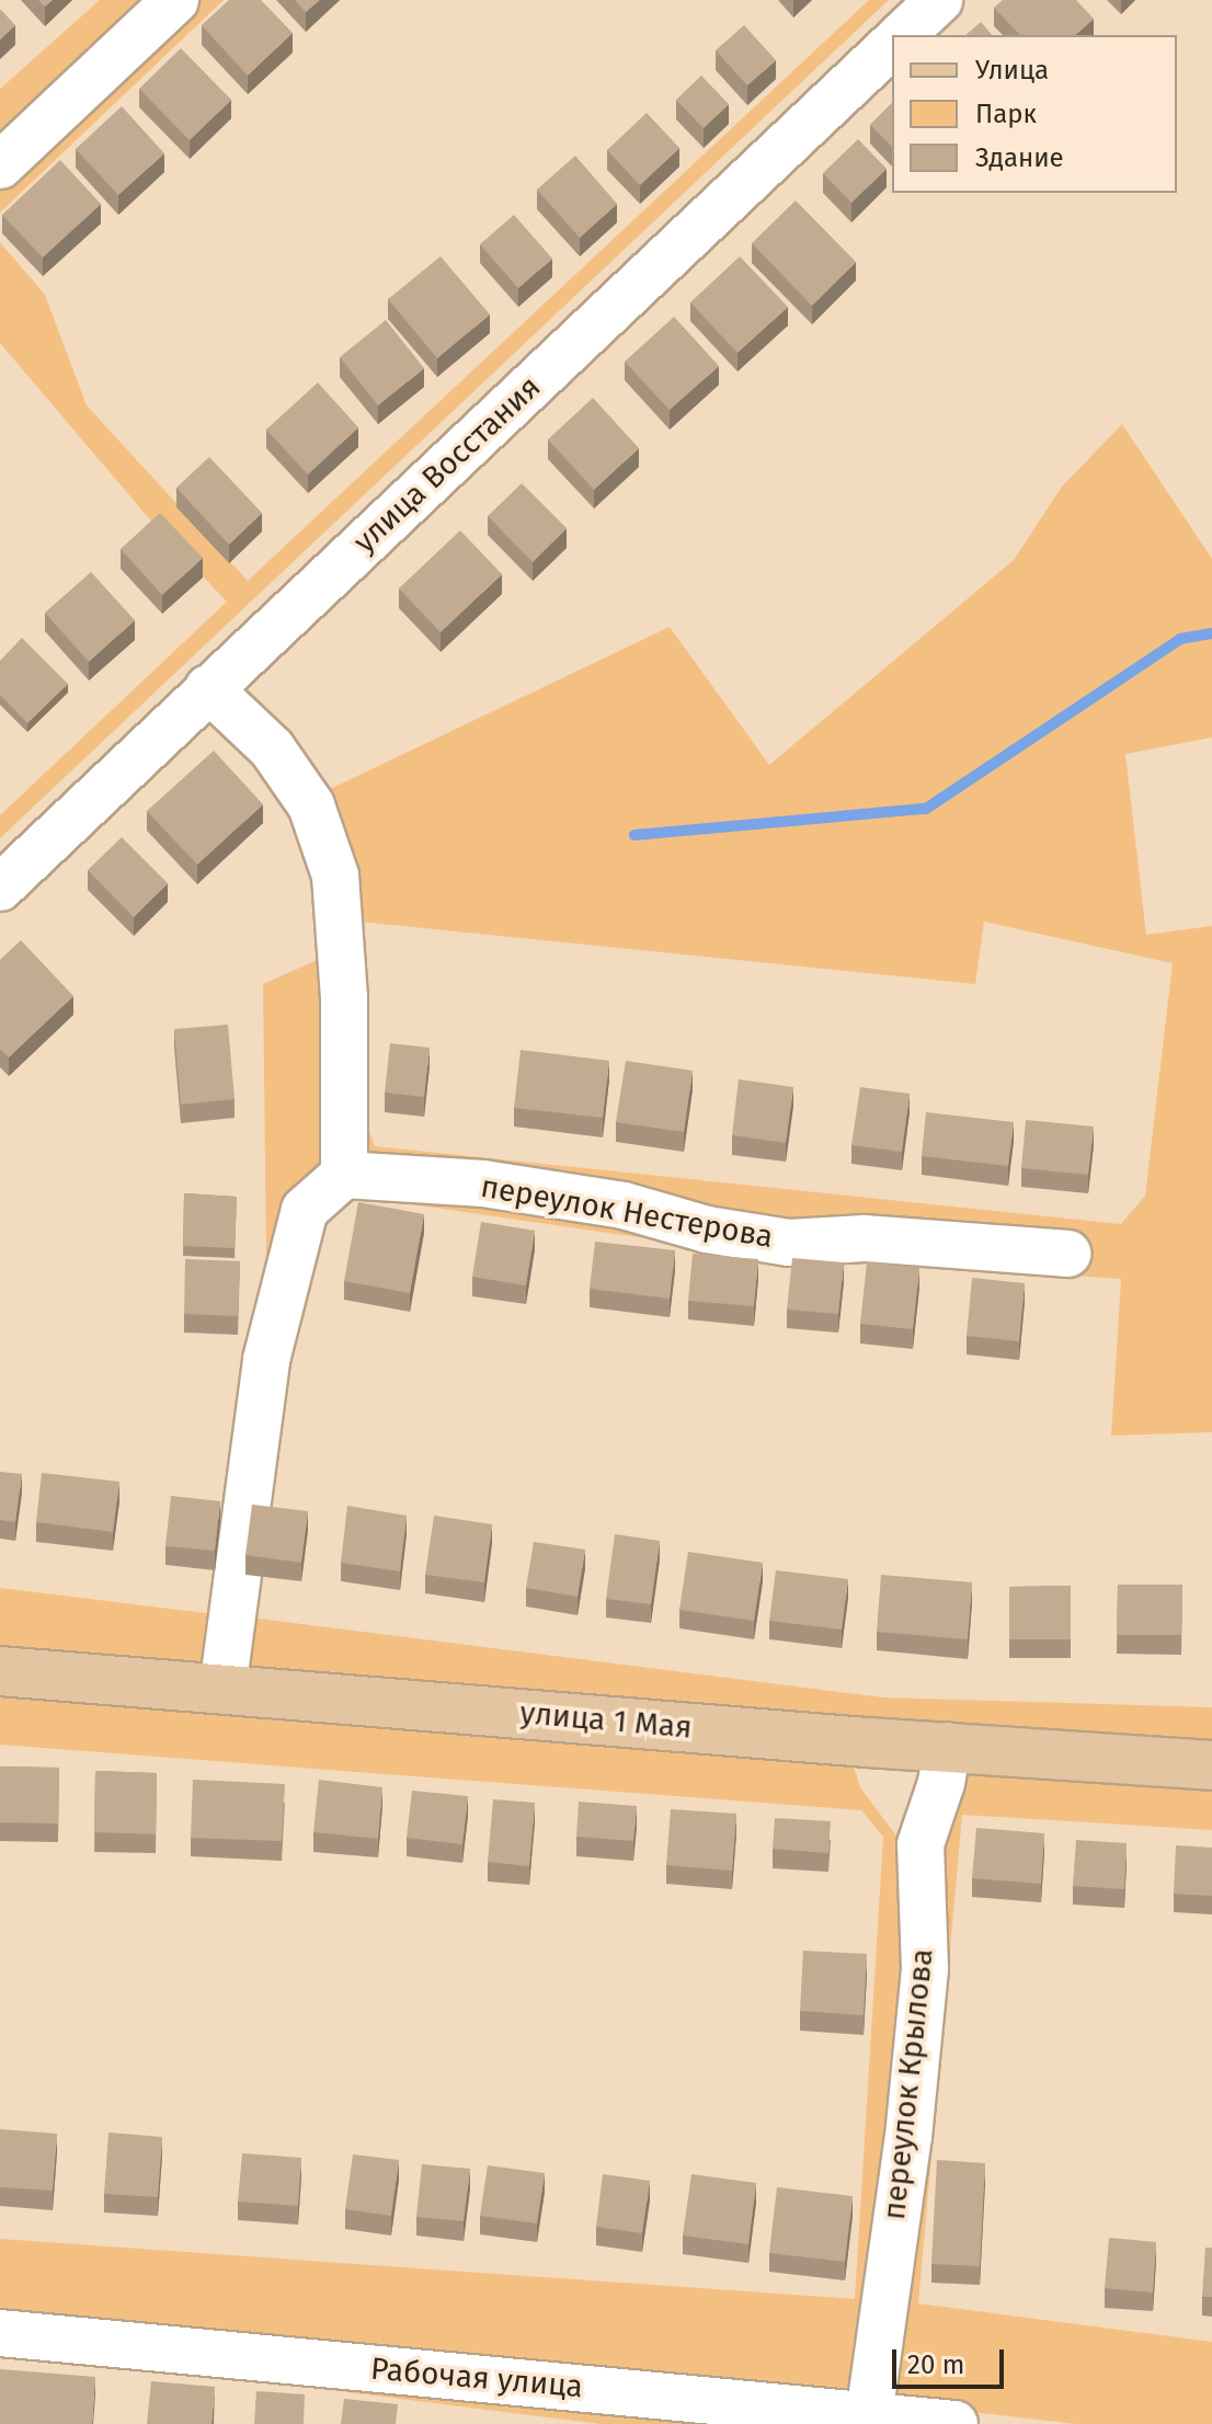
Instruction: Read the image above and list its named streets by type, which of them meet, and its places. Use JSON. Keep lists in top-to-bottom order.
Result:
{
  "streets": {
    "main road": ["улица 1 Мая"],
    "street": [
      "улица Восстания",
      "переулок Нестерова",
      "переулок Крылова",
      "Рабочая улица"
    ]
  },
  "crossings": [
    ["улица 1 Мая", "переулок Крылова"],
    ["переулок Крылова", "Рабочая улица"]
  ],
  "legend": ["Улица", "Парк", "Здание"],
  "scale_bar": "20 m"
}
